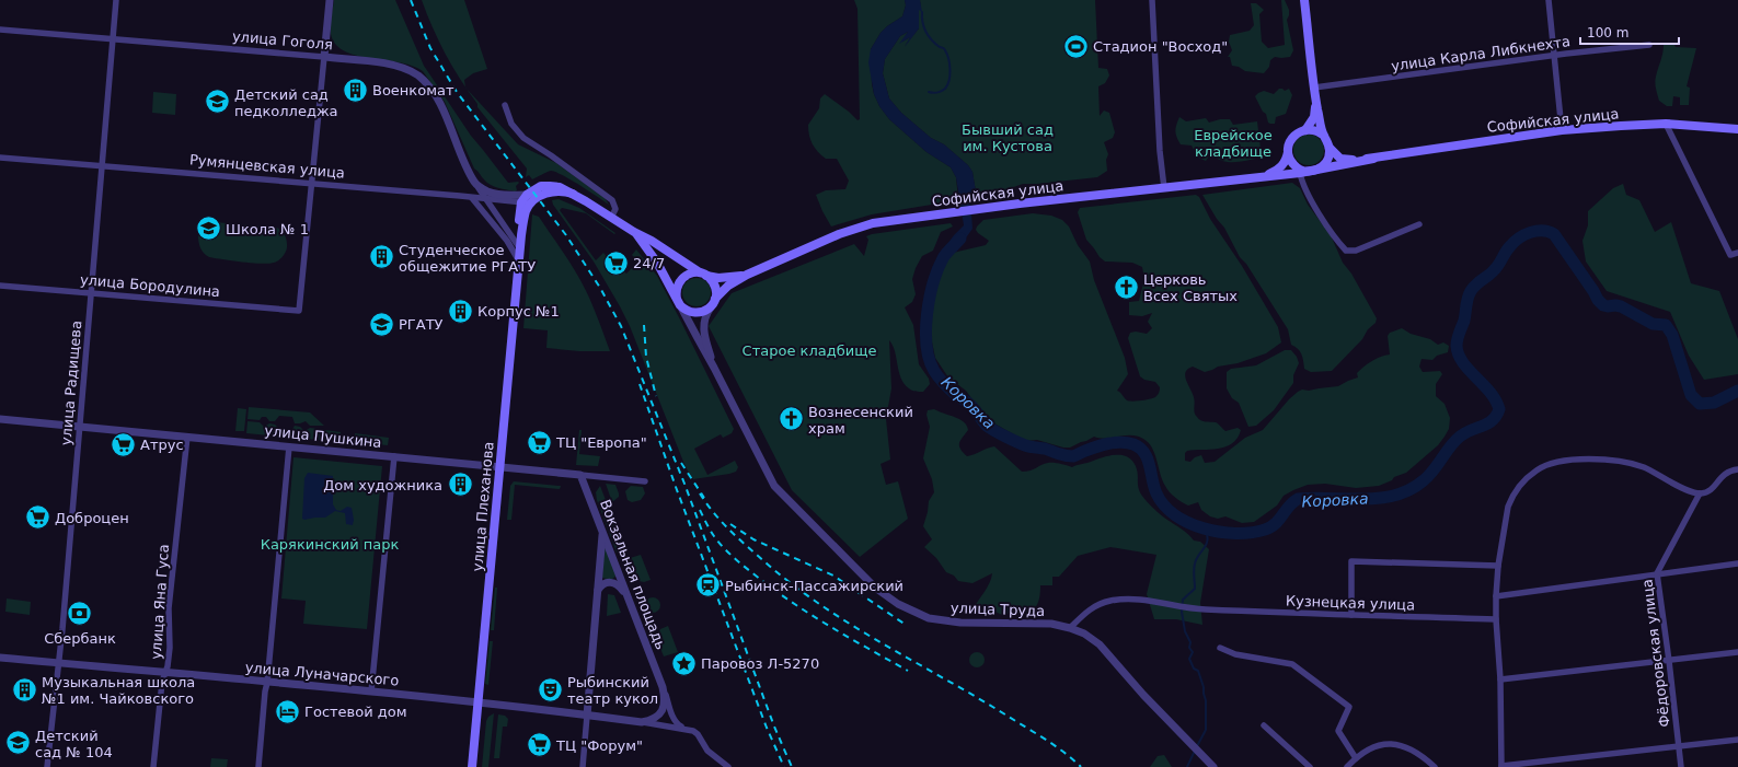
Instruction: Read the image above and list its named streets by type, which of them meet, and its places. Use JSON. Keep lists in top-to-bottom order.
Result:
{
  "streets": {
    "main road": ["Софийская улица", "улица Плеханова"],
    "street": [
      "улица Гоголя",
      "улица Карла Либкнехта",
      "Румянцевская улица",
      "улица Бородулина",
      "улица Радищева",
      "улица Пушкина",
      "Вокзальная площадь",
      "улица Яна Гуса",
      "Кузнецкая улица",
      "улица Труда",
      "Фёдоровская улица",
      "улица Луначарского"
    ]
  },
  "crossings": [
    ["улица Гоголя", "Румянцевская улица"],
    ["улица Гоголя", "улица Радищева"],
    ["улица Гоголя", "улица Плеханова"],
    ["Румянцевская улица", "улица Бородулина"],
    ["Румянцевская улица", "улица Радищева"],
    ["Румянцевская улица", "улица Плеханова"],
    ["улица Бородулина", "улица Радищева"],
    ["улица Радищева", "улица Пушкина"],
    ["улица Радищева", "улица Луначарского"],
    ["улица Пушкина", "улица Плеханова"],
    ["улица Пушкина", "Вокзальная площадь"],
    ["улица Пушкина", "улица Яна Гуса"],
    ["улица Плеханова", "улица Луначарского"],
    ["Вокзальная площадь", "улица Луначарского"],
    ["улица Яна Гуса", "улица Луначарского"],
    ["Кузнецкая улица", "улица Труда"]
  ],
  "water": ["Коровка"],
  "parks": [
    "Бывший сад им. Кустова",
    "Еврейское кладбище",
    "Старое кладбище",
    "Карякинский парк"
  ],
  "places": {
    "sports": ["Стадион \"Восход\""],
    "building": [
      "Военкомат",
      "Студенческое общежитие РГАТУ",
      "Корпус №1",
      "Дом художника",
      "Музыкальная школа №1 им. Чайковского"
    ],
    "school or university": [
      "Детский сад педколледжа",
      "Школа № 1",
      "РГАТУ",
      "Детский сад № 104"
    ],
    "supermarket": [
      "24/7",
      "ТЦ \"Европа\"",
      "Атрус",
      "Доброцен",
      "ТЦ \"Форум\""
    ],
    "church": ["Церковь Всех Святых", "Вознесенский храм"],
    "station": ["Рыбинск-Пассажирский"],
    "bank": ["Сбербанк"],
    "place": ["Паровоз Л-5270"],
    "theatre": ["Рыбинский театр кукол"],
    "hotel": ["Гостевой дом"]
  },
  "scale_bar": "100 m"
}
